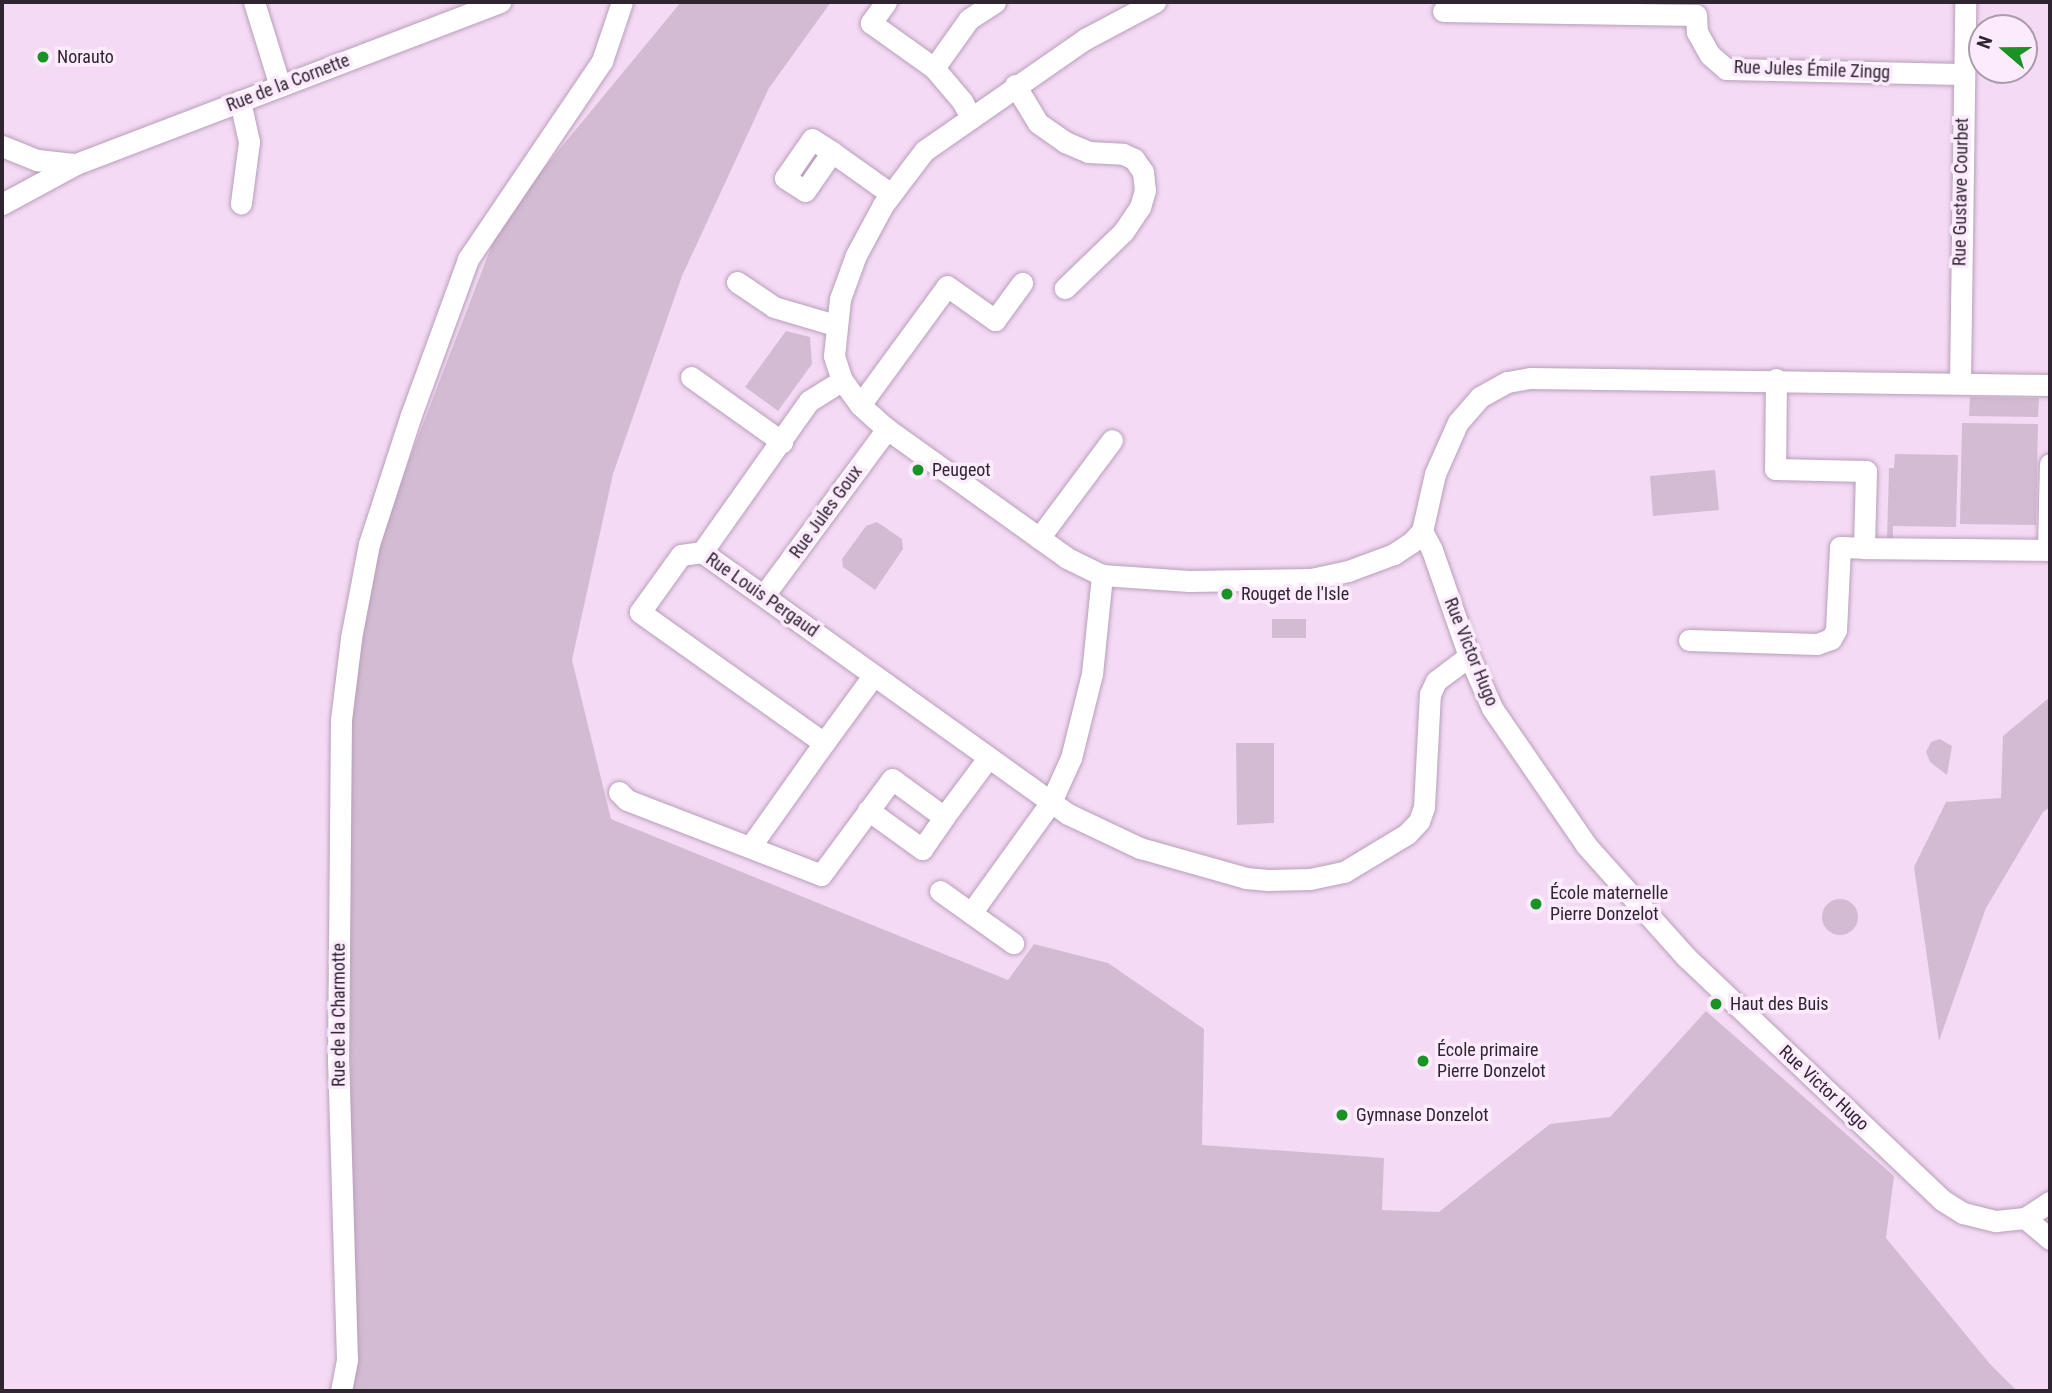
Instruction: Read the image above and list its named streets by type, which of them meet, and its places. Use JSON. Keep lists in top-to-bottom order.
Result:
{
  "streets": {
    "street": [
      "Rue Jules Émile Zingg",
      "Rue de la Cornette",
      "Rue Gustave Courbet",
      "Rue Jules Goux",
      "Rue Louis Pergaud",
      "Rue Victor Hugo",
      "Rue de la Charmotte"
    ]
  },
  "crossings": [
    ["Rue Jules Émile Zingg", "Rue Gustave Courbet"],
    ["Rue Jules Goux", "Rue Louis Pergaud"],
    ["Rue Louis Pergaud", "Rue Victor Hugo"]
  ],
  "places": [
    "Norauto",
    "Peugeot",
    "Rouget de l'Isle",
    "École maternelle Pierre Donzelot",
    "Haut des Buis",
    "École primaire Pierre Donzelot",
    "Gymnase Donzelot"
  ],
  "north": "left"
}
